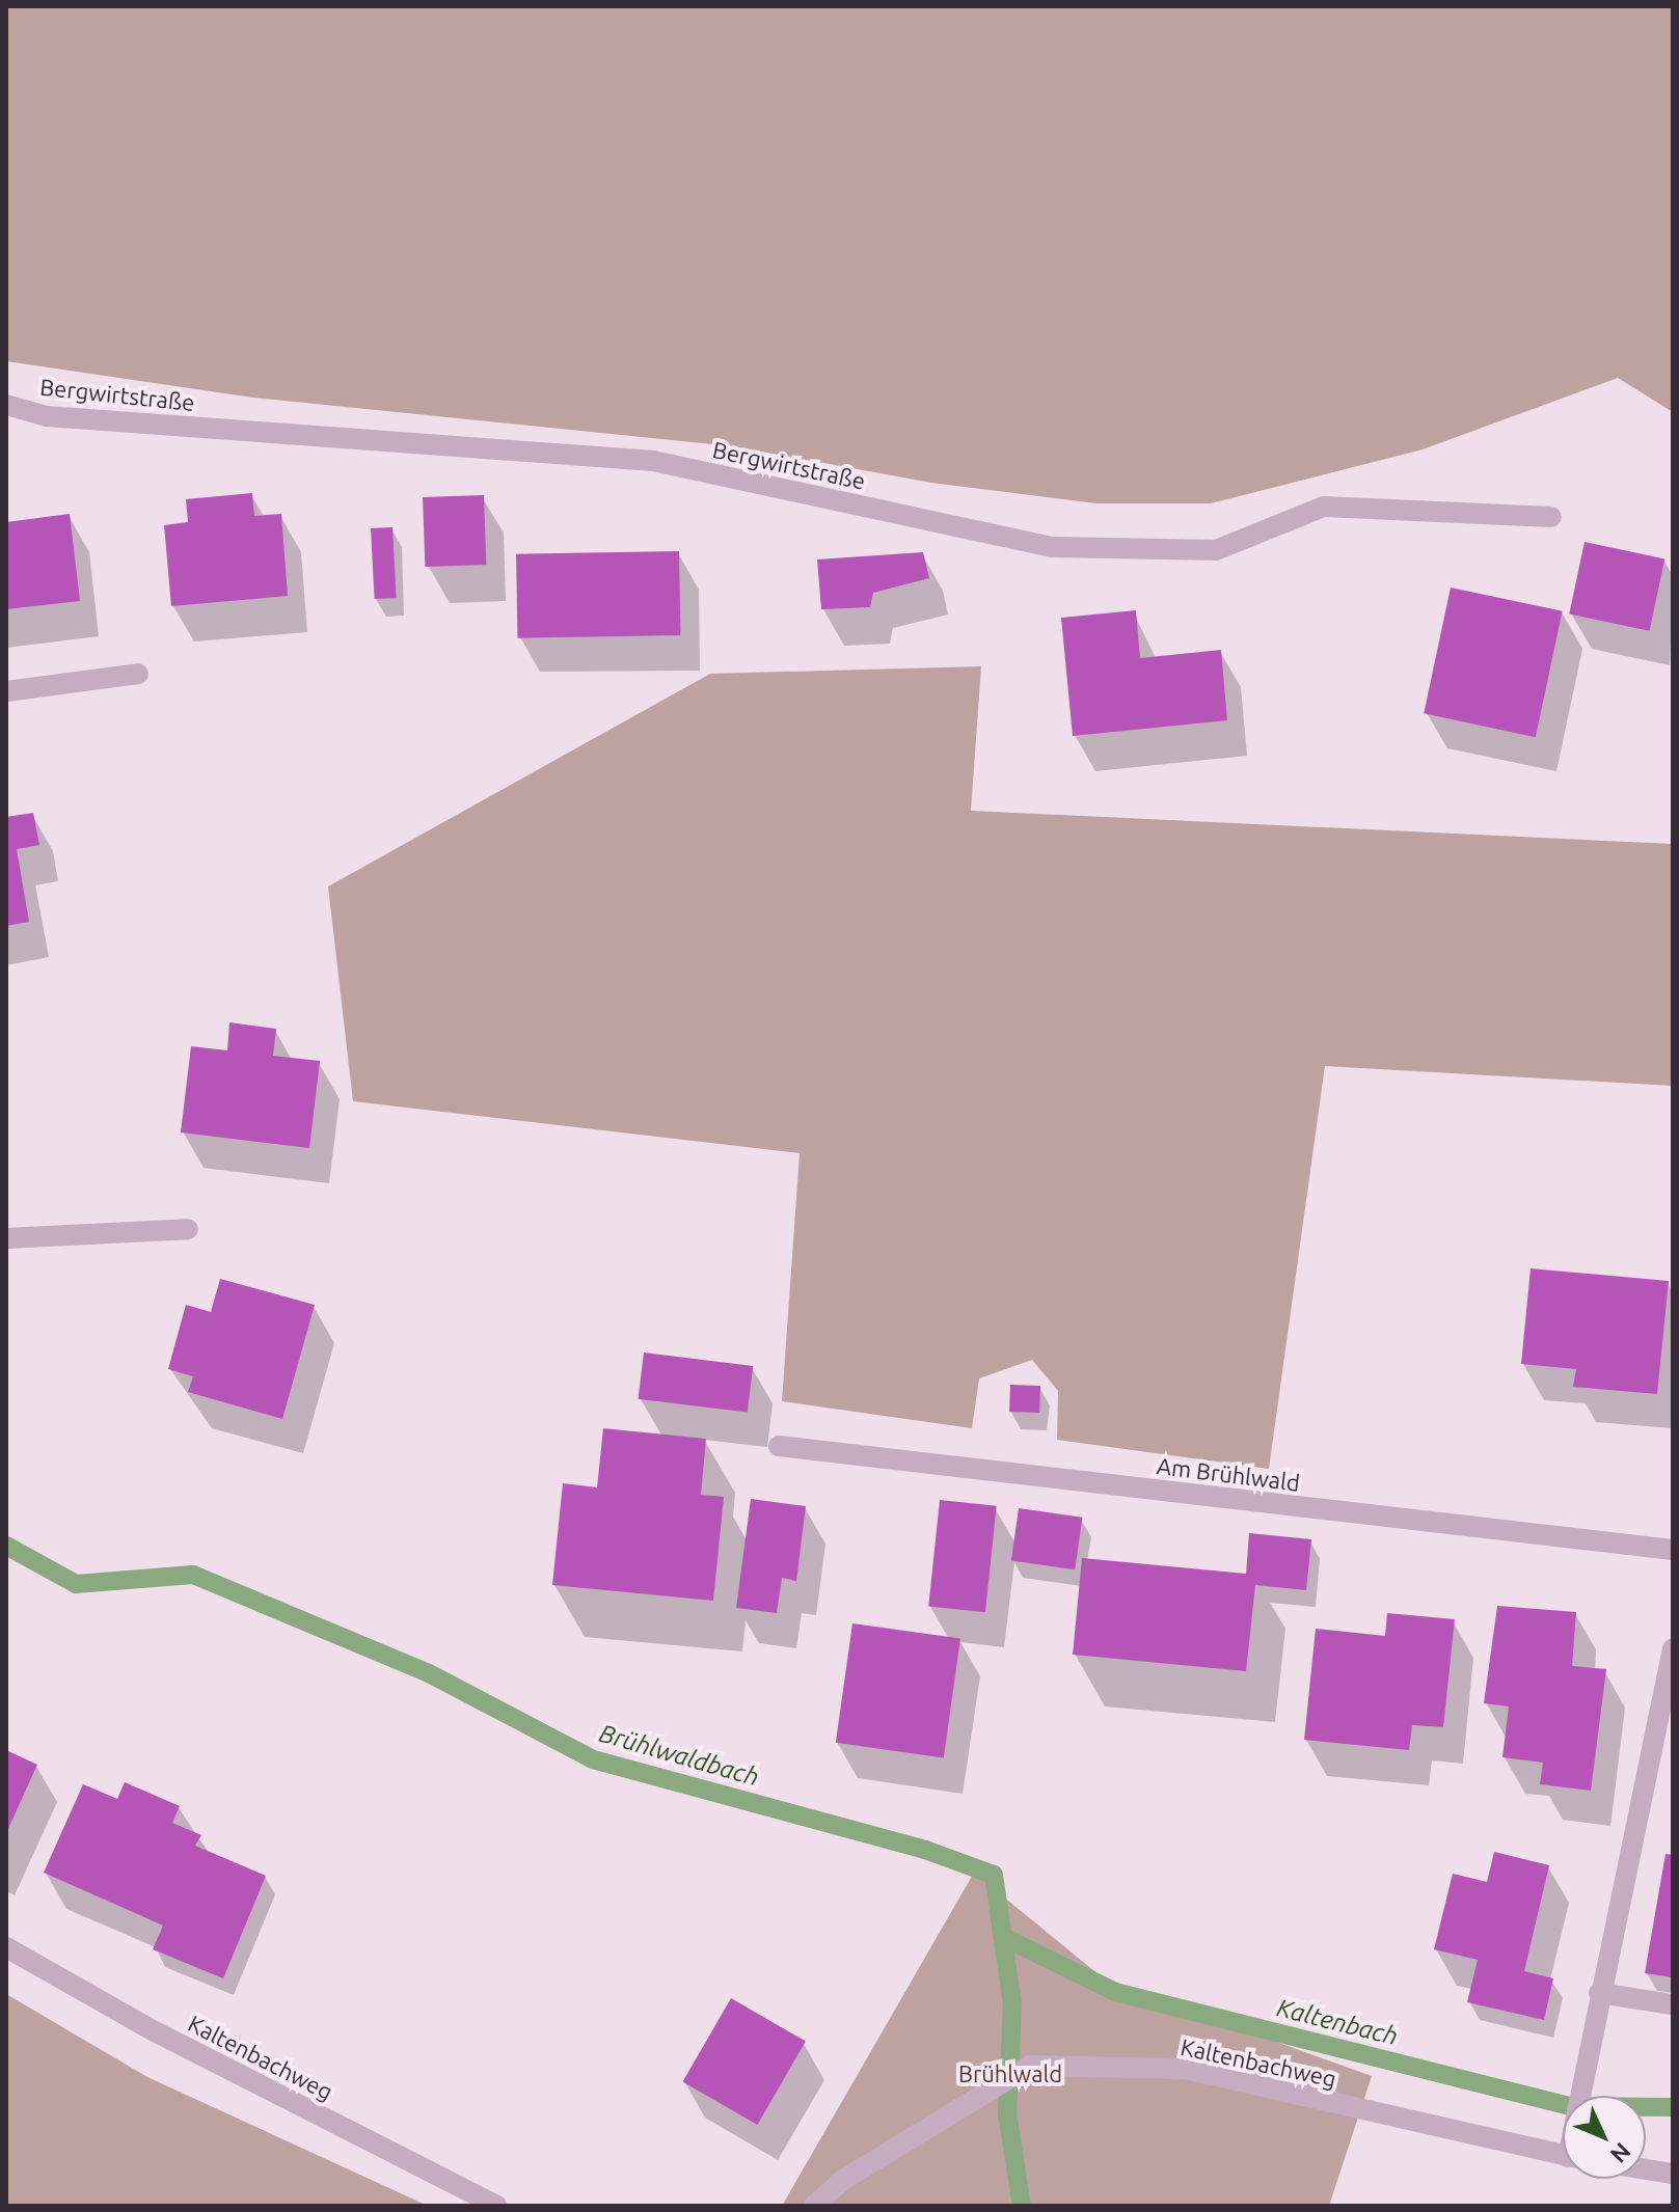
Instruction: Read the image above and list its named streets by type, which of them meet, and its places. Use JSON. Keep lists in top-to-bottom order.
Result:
{
  "streets": {
    "street": ["Bergwirtstraße", "Am Brühlwald", "Kaltenbachweg"]
  },
  "water": ["Brühlwaldbach", "Kaltenbach"],
  "parks": ["Brühlwald"],
  "north": "bottom right"
}
